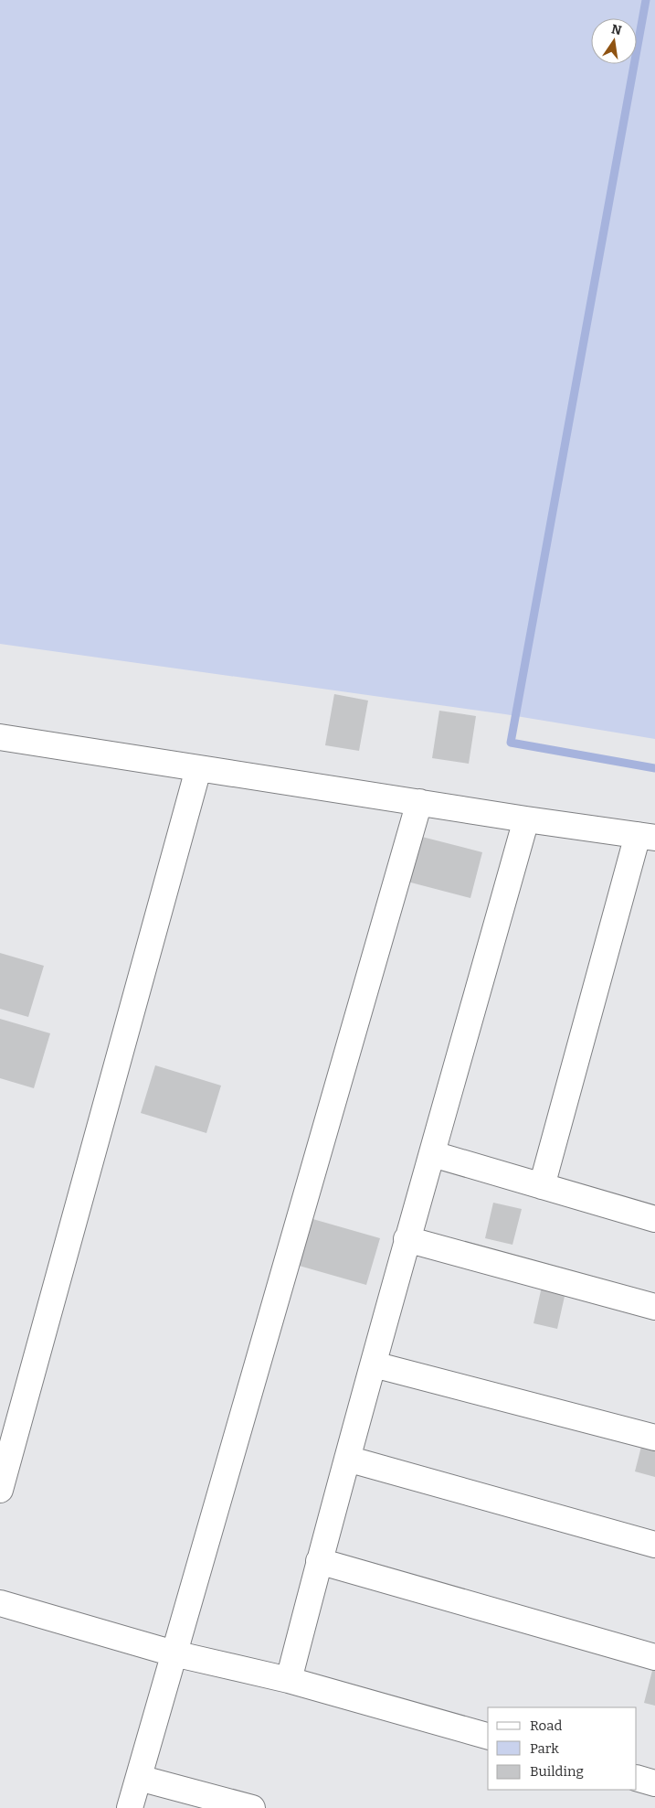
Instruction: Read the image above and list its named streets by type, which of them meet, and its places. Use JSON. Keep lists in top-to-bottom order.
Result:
{
  "legend": ["Road", "Park", "Building"],
  "north": "top"
}
